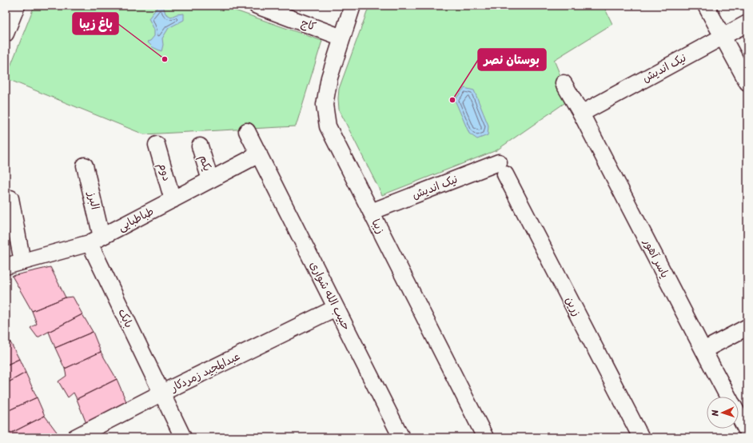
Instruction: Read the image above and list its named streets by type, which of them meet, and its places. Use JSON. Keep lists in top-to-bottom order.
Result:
{
  "streets": {
    "street": [
      "کاج",
      "نیک اندیش",
      "یکم",
      "دوم",
      "البرز",
      "طباطبایی",
      "زیبا",
      "یاسر آهور",
      "حبیب الله شواری",
      "زرین",
      "بابک",
      "عبدالمجید زمردکار"
    ]
  },
  "crossings": [
    ["کاج", "زیبا"],
    ["نیک اندیش", "زیبا"],
    ["نیک اندیش", "یاسر آهور"],
    ["نیک اندیش", "زرین"],
    ["یکم", "طباطبایی"],
    ["دوم", "طباطبایی"],
    ["البرز", "طباطبایی"],
    ["البرز", "بابک"],
    ["طباطبایی", "حبیب الله شواری"],
    ["طباطبایی", "بابک"],
    ["حبیب الله شواری", "عبدالمجید زمردکار"],
    ["بابک", "عبدالمجید زمردکار"]
  ],
  "places": ["باغ زیبا", "بوستان نصر"],
  "north": "left"
}
